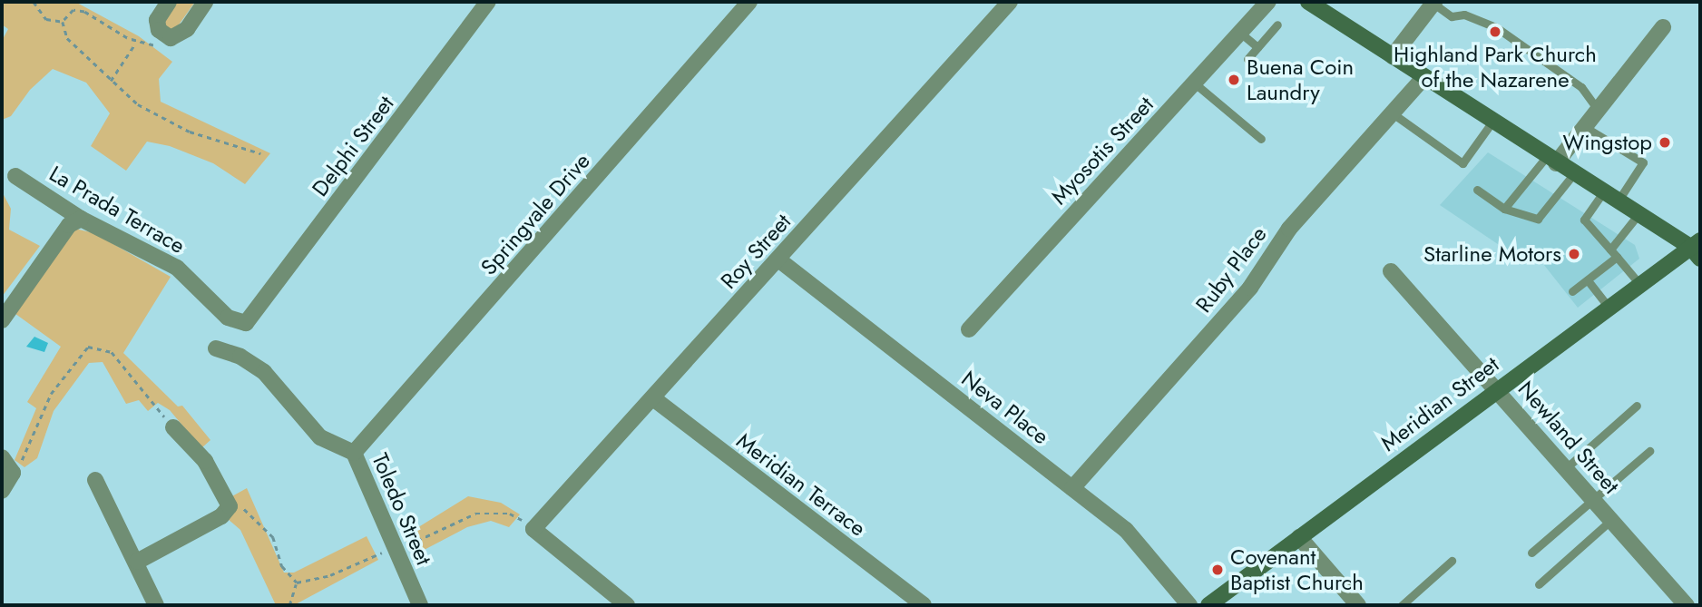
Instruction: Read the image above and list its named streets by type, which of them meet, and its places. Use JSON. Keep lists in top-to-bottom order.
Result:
{
  "streets": {
    "street": [
      "Delphi Street",
      "Myosotis Street",
      "La Prada Terrace",
      "Springvale Drive",
      "Roy Street",
      "Ruby Place",
      "Meridian Street",
      "Neva Place",
      "Newland Street",
      "Meridian Terrace",
      "Toledo Street"
    ]
  },
  "crossings": [
    ["Delphi Street", "La Prada Terrace"],
    ["Springvale Drive", "Toledo Street"],
    ["Roy Street", "Neva Place"],
    ["Roy Street", "Meridian Terrace"],
    ["Ruby Place", "Neva Place"],
    ["Meridian Street", "Newland Street"]
  ],
  "places": [
    "Highland Park Church of the Nazarene",
    "Buena Coin Laundry",
    "Wingstop",
    "Starline Motors",
    "Covenant Baptist Church"
  ]
}
